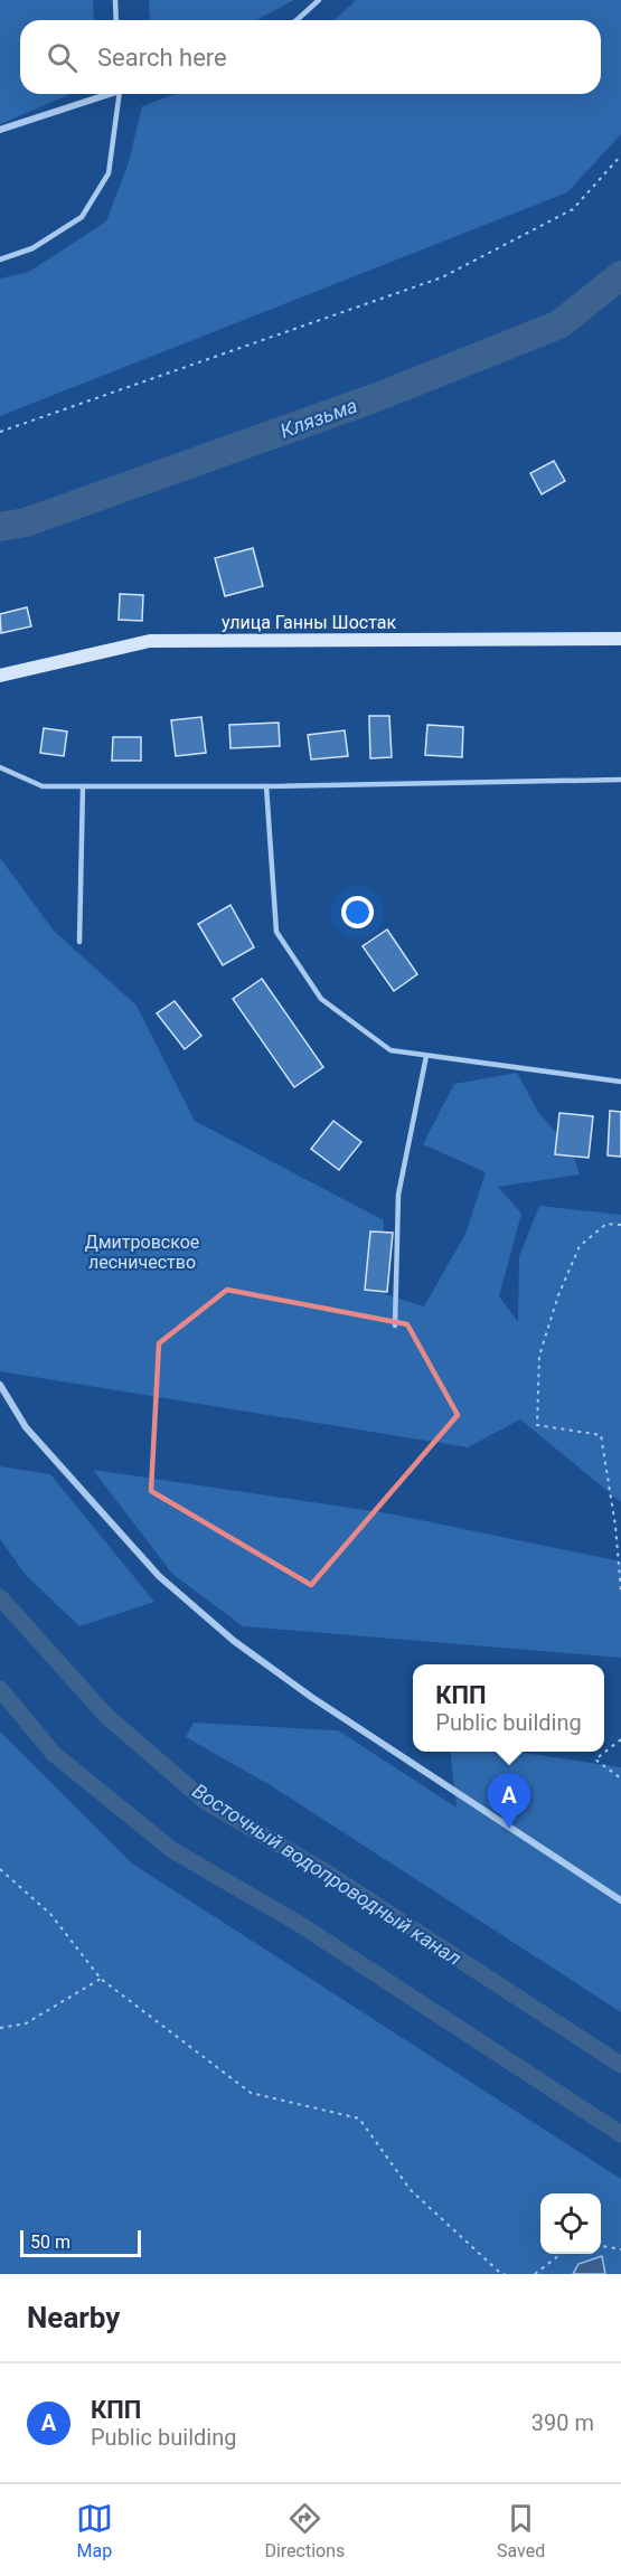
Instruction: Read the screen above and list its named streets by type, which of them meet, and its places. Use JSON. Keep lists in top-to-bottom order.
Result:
{
  "streets": {
    "main road": ["улица Ганны Шостак"]
  },
  "water": ["Клязьма", "Восточный водопроводный канал"],
  "parks": ["Дмитровское лесничество"],
  "scale_bar": "50 m",
  "page": {
    "search": "Search here",
    "popup": ["КПП", "Public building"],
    "pins": "A",
    "scale": "50 m",
    "heading": "Nearby",
    "list": [
      {
        "mark": "A",
        "name": "КПП",
        "note": "Public building",
        "value": "390 m"
      }
    ],
    "nav": ["Map", "Directions", "Saved"]
  }
}
